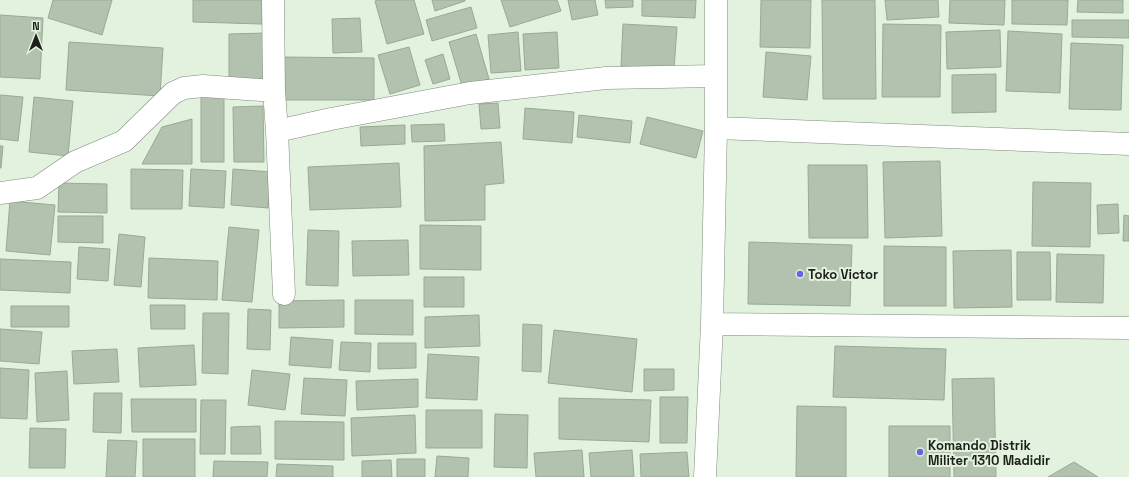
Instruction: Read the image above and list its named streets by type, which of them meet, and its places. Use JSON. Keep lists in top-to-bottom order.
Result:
{
  "places": ["Toko Victor", "Komando Distrik Militer 1310 Madidir"],
  "north": "top"
}
